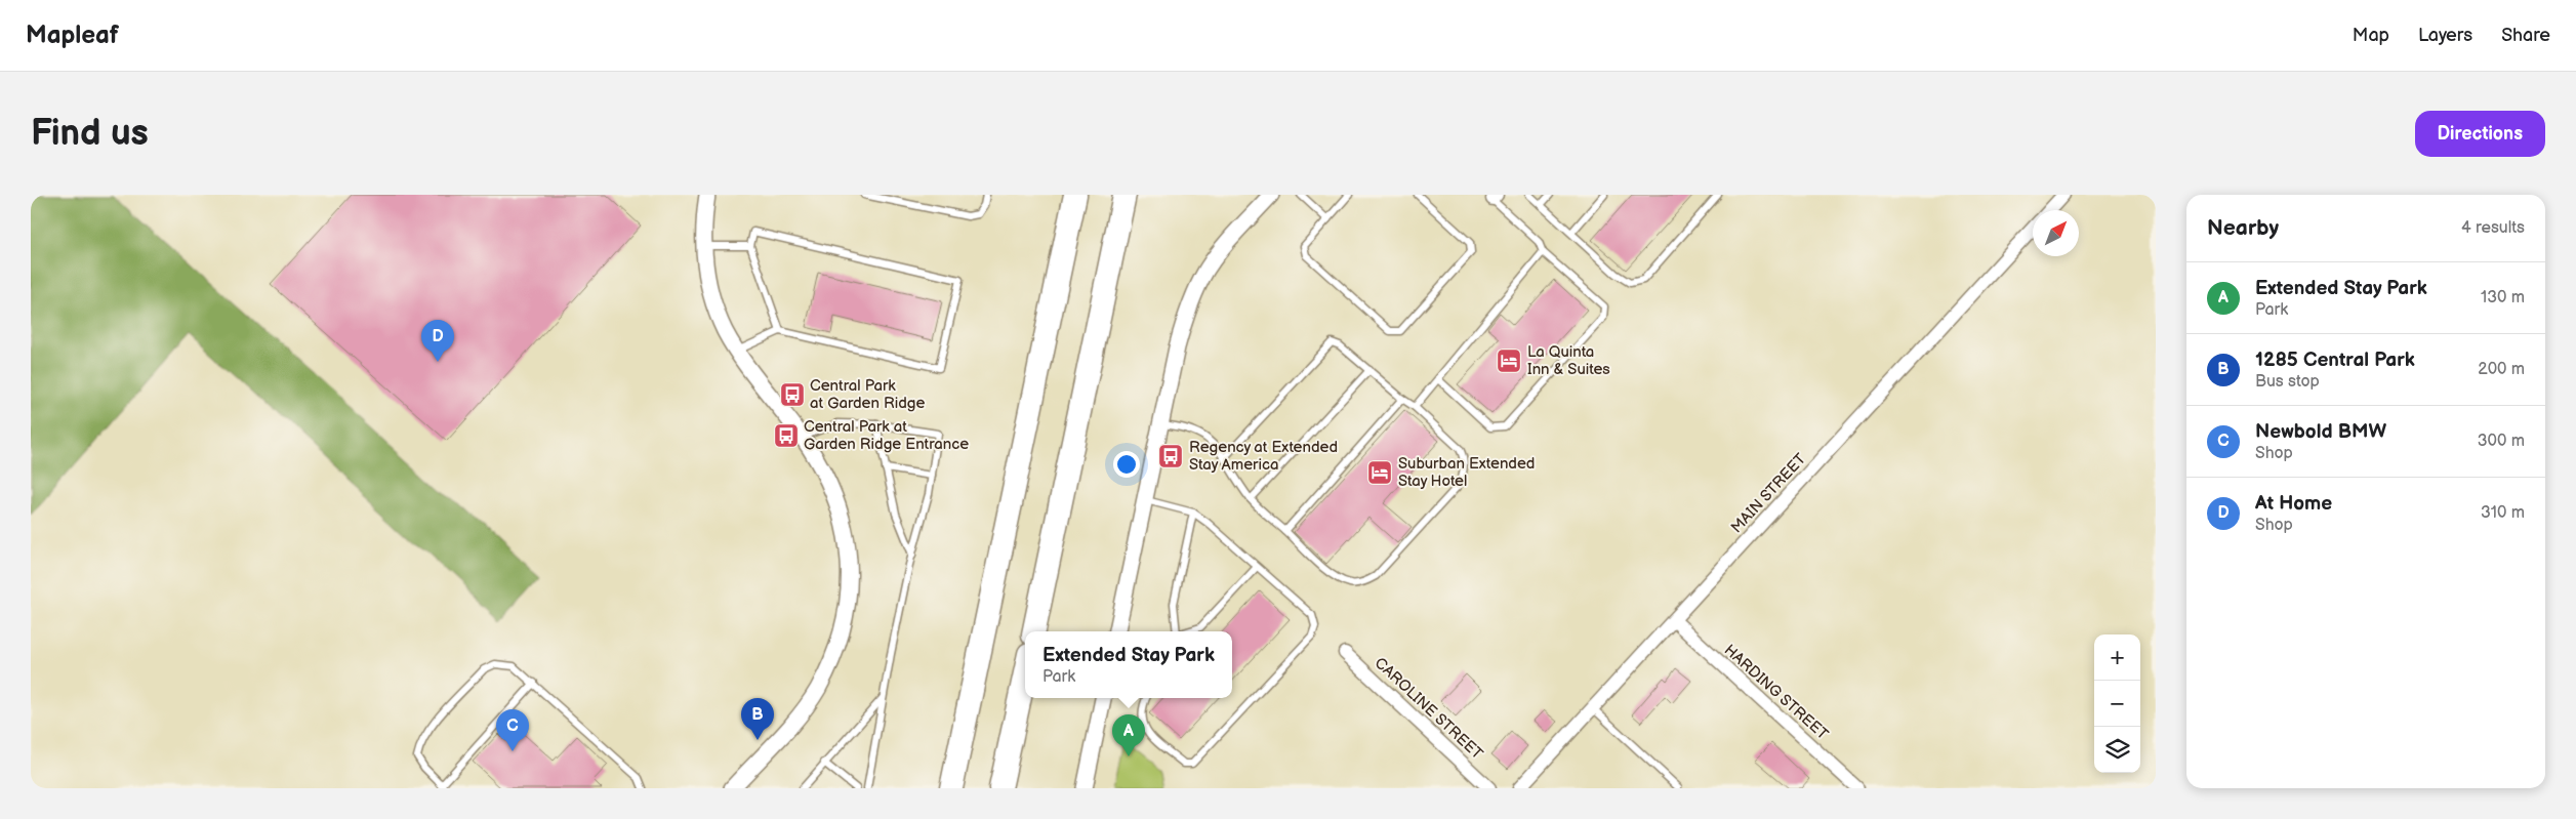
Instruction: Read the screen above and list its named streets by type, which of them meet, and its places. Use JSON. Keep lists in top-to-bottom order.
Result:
{
  "streets": {
    "street": ["MAIN STREET", "HARDING STREET", "CAROLINE STREET"]
  },
  "crossings": [
    ["MAIN STREET", "HARDING STREET"]
  ],
  "places": {
    "hotel": ["La Quinta Inn & Suites", "Suburban Extended Stay Hotel"],
    "bus stop": ["Central Park at Garden Ridge", "Central Park at Garden Ridge Entrance", "Regency at Extended Stay America"]
  },
  "north": "top right",
  "page": {
    "header": "Mapleaf",
    "nav": ["Map", "Layers", "Share"],
    "buttons": "Directions",
    "title": "Find us",
    "heading": ["Nearby", "4 results"],
    "list": [
      {
        "mark": "A",
        "name": "Extended Stay Park",
        "note": "Park",
        "value": "130 m"
      },
      {
        "mark": "B",
        "name": "1285 Central Park",
        "note": "Bus stop",
        "value": "200 m"
      },
      {
        "mark": "C",
        "name": "Newbold BMW",
        "note": "Shop",
        "value": "300 m"
      },
      {
        "mark": "D",
        "name": "At Home",
        "note": "Shop",
        "value": "310 m"
      }
    ],
    "pins": [
      "D",
      "B",
      "C",
      "A"
    ],
    "popup": ["Extended Stay Park", "Park"],
    "map_buttons": ["+", "−"]
  }
}
